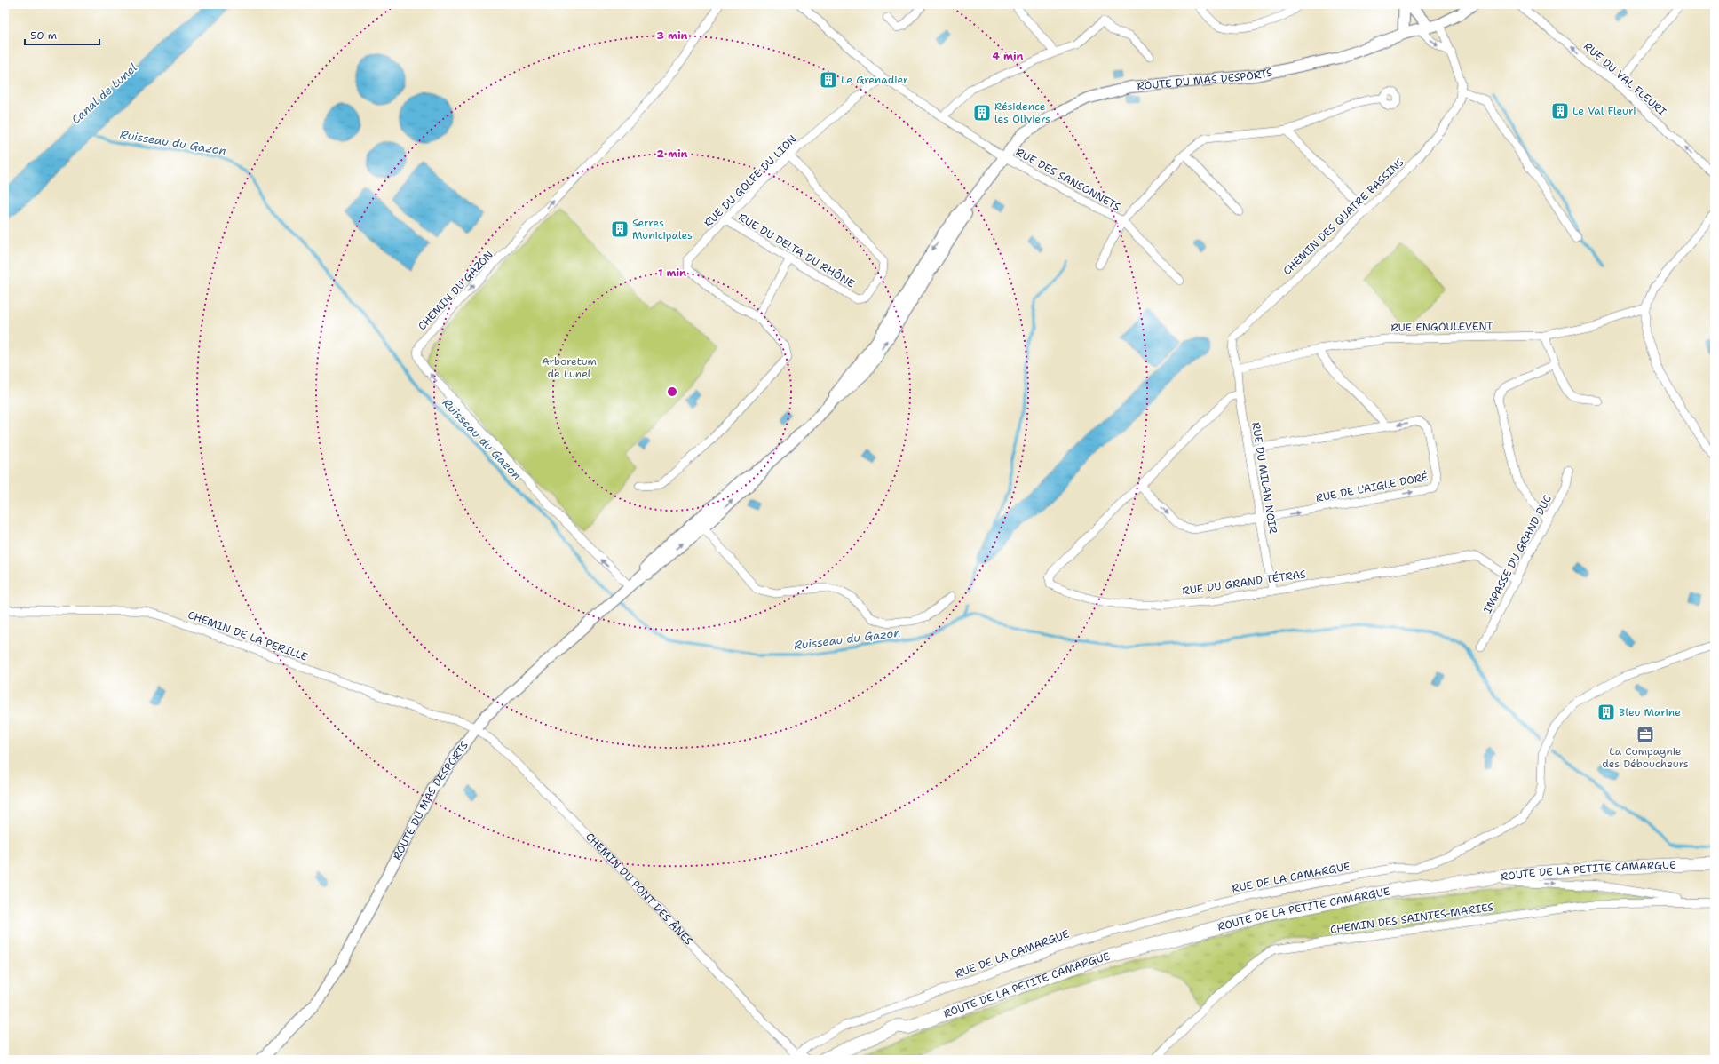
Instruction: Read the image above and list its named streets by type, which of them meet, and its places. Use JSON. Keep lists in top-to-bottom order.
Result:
{
  "streets": {
    "main road": ["ROUTE DE LA PETITE CAMARGUE"],
    "street": [
      "ROUTE DU MAS DESPORTS",
      "RUE DU VAL FLEURI",
      "RUE DES SANSONNETS",
      "RUE DU GOLFE DU LION",
      "CHEMIN DES QUATRE BASSINS",
      "RUE DU DELTA DU RHÔNE",
      "CHEMIN DU GAZON",
      "RUE ENGOULEVENT",
      "RUE DU MILAN NOIR",
      "RUE DE L'AIGLE DORÉ",
      "IMPASSE DU GRAND DUC",
      "RUE DU GRAND TÉTRAS",
      "CHEMIN DE LA PERILLE",
      "RUE DE LA CAMARGUE",
      "CHEMIN DU PONT DES ÂNES",
      "CHEMIN DES SAINTES-MARIES"
    ]
  },
  "crossings": [
    ["ROUTE DU MAS DESPORTS", "RUE DES SANSONNETS"],
    ["ROUTE DU MAS DESPORTS", "CHEMIN DES QUATRE BASSINS"],
    ["ROUTE DU MAS DESPORTS", "CHEMIN DU GAZON"],
    ["ROUTE DU MAS DESPORTS", "CHEMIN DE LA PERILLE"],
    ["ROUTE DU MAS DESPORTS", "CHEMIN DU PONT DES ÂNES"],
    ["RUE DES SANSONNETS", "RUE DU GOLFE DU LION"],
    ["RUE DU GOLFE DU LION", "RUE DU DELTA DU RHÔNE"],
    ["CHEMIN DES QUATRE BASSINS", "RUE ENGOULEVENT"],
    ["CHEMIN DES QUATRE BASSINS", "RUE DU MILAN NOIR"],
    ["RUE ENGOULEVENT", "RUE DU MILAN NOIR"],
    ["RUE DU MILAN NOIR", "RUE DE L'AIGLE DORÉ"],
    ["RUE DU MILAN NOIR", "RUE DU GRAND TÉTRAS"],
    ["IMPASSE DU GRAND DUC", "RUE DU GRAND TÉTRAS"],
    ["CHEMIN DE LA PERILLE", "CHEMIN DU PONT DES ÂNES"],
    ["RUE DE LA CAMARGUE", "CHEMIN DU PONT DES ÂNES"]
  ],
  "one_way": ["RUE DU VAL FLEURI"],
  "water": ["Canal de Lunel", "Ruisseau du Gazon"],
  "parks": ["Arboretum de Lunel"],
  "places": {
    "building": [
      "Le Grenadier",
      "Le Val Fleuri",
      "Résidence les Oliviers",
      "Serres Municipales",
      "Bleu Marine"
    ],
    "office": ["La Compagnie des Déboucheurs"]
  },
  "scale_bar": "50 m",
  "rings": [
    "3 min",
    "4 min",
    "2 min",
    "1 min"
  ]
}
